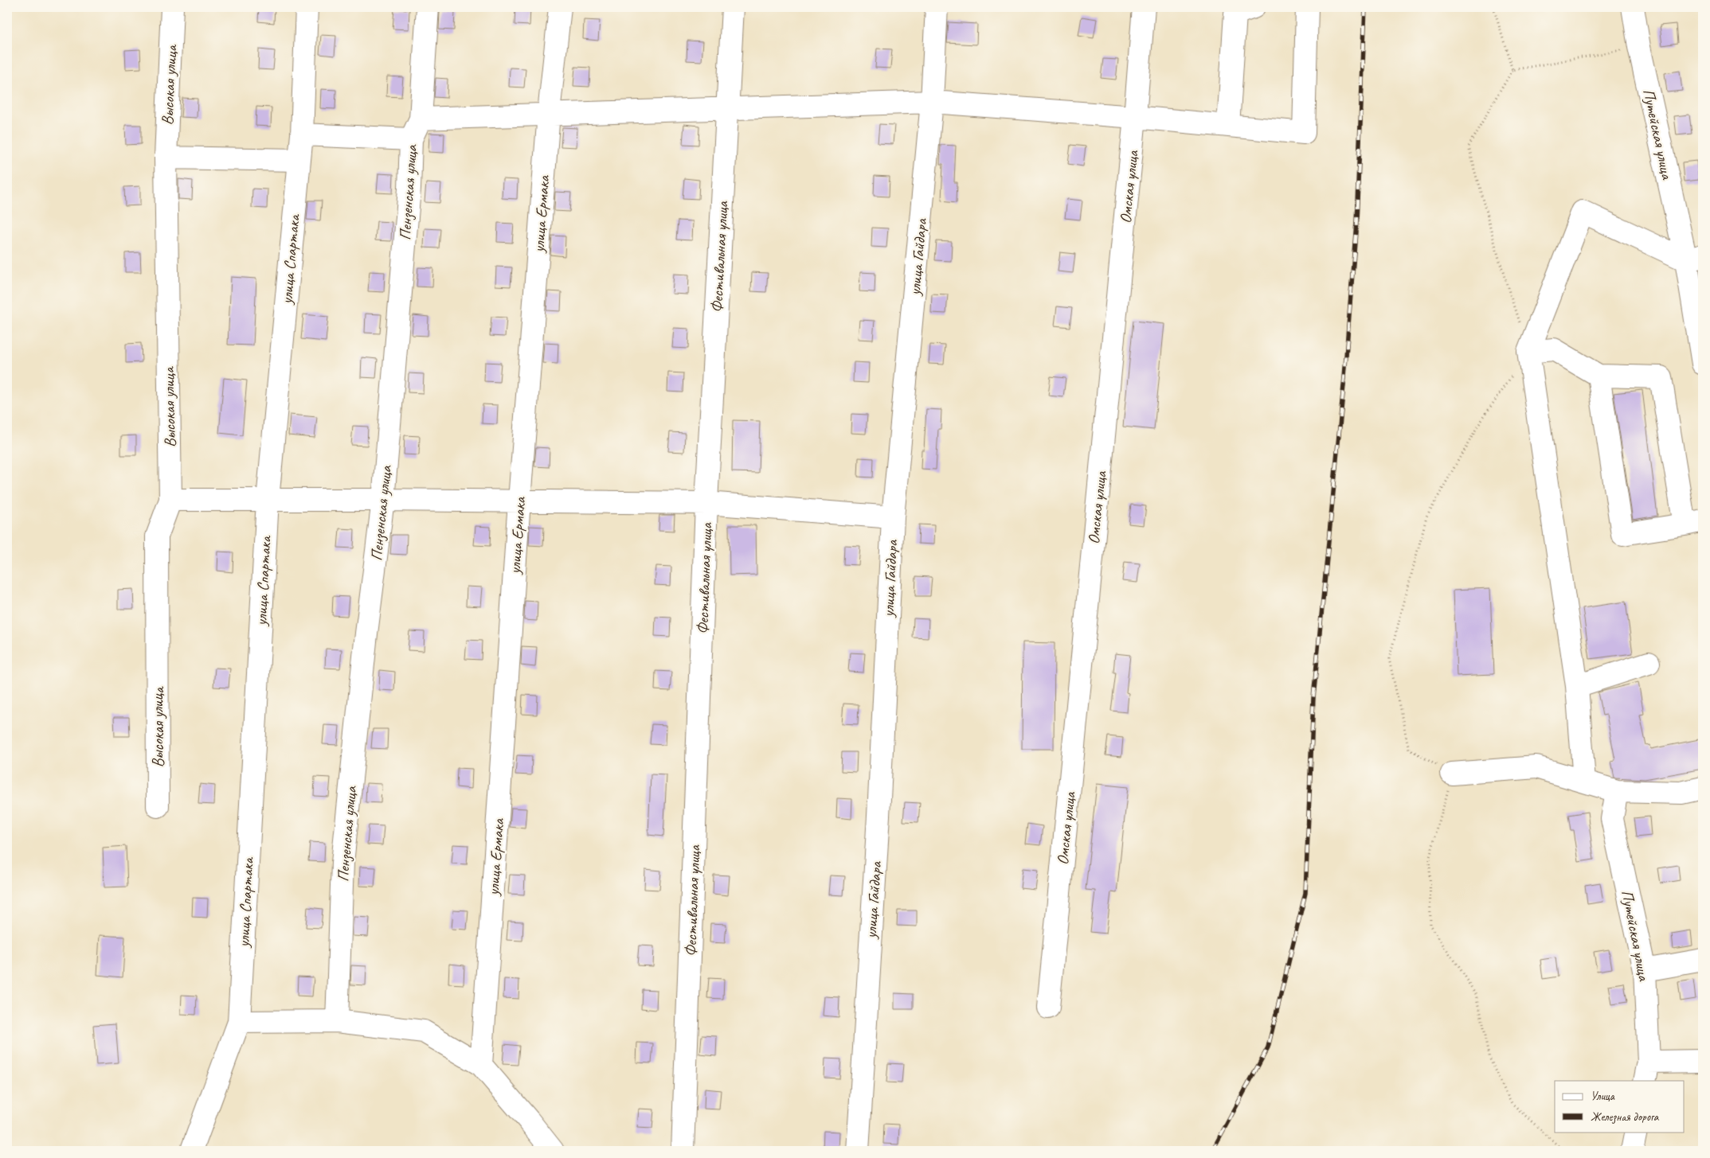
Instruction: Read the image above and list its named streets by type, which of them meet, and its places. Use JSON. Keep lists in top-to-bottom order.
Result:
{
  "streets": {
    "street": [
      "Высокая улица",
      "Путейская улица",
      "Омская улица",
      "Пензенская улица",
      "улица Ермака",
      "Фестивальная улица",
      "улица Гайдара",
      "улица Спартака"
    ]
  },
  "legend": ["Улица", "Железная дорога"]
}
